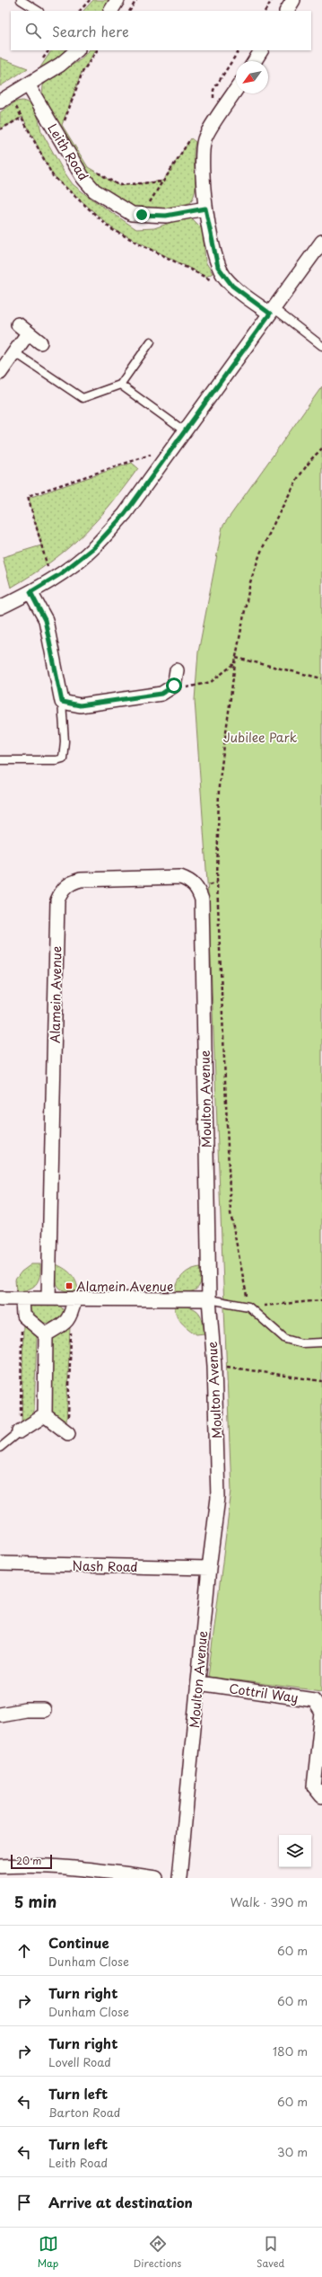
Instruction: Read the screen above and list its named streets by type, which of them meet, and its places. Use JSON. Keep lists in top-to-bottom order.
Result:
{
  "streets": {
    "street": [
      "Leith Road",
      "Alamein Avenue",
      "Moulton Avenue",
      "Nash Road",
      "Cottril Way"
    ]
  },
  "crossings": [
    ["Alamein Avenue", "Moulton Avenue"],
    ["Moulton Avenue", "Nash Road"],
    ["Moulton Avenue", "Cottril Way"]
  ],
  "parks": ["Jubilee Park"],
  "places": {
    "transit": ["Alamein Avenue"]
  },
  "scale_bar": "20 m",
  "north": "bottom left",
  "page": {
    "search": "Search here",
    "scale": "20 m",
    "heading": ["5 min", "Walk · 390 m"],
    "list": [
      ["Continue", "Dunham Close", "60 m"],
      ["Turn right", "Dunham Close", "60 m"],
      ["Turn right", "Lovell Road", "180 m"],
      ["Turn left", "Barton Road", "60 m"],
      ["Turn left", "Leith Road", "30 m"],
      "Arrive at destination"
    ],
    "nav": ["Map", "Directions", "Saved"]
  }
}
